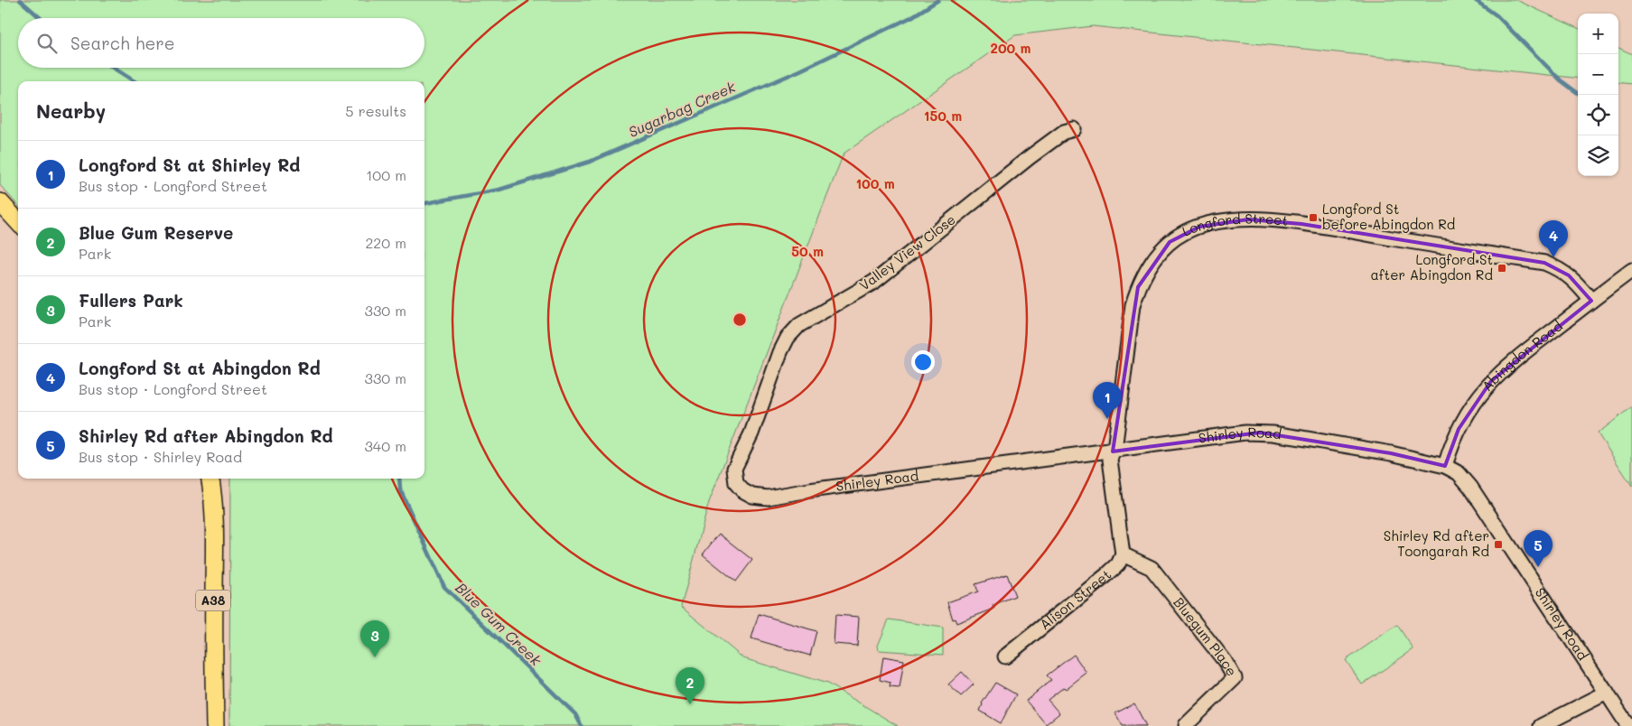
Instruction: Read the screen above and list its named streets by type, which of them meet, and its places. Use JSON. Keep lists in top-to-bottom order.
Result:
{
  "streets": {
    "main road": ["A38"],
    "street": [
      "Longford Street",
      "Valley View Close",
      "Abingdon Road",
      "Shirley Road",
      "Alison Street",
      "Bluegum Place"
    ]
  },
  "crossings": [
    ["Longford Street", "Abingdon Road"],
    ["Longford Street", "Shirley Road"],
    ["Valley View Close", "Shirley Road"],
    ["Abingdon Road", "Shirley Road"],
    ["Alison Street", "Bluegum Place"]
  ],
  "water": ["Sugarbag Creek", "Blue Gum Creek"],
  "places": {
    "transit": ["Longford St before Abingdon Rd", "Longford St after Abingdon Rd", "Shirley Rd after Toongarah Rd"]
  },
  "page": {
    "map_buttons": ["+", "−"],
    "search": "Search here",
    "heading": ["Nearby", "5 results"],
    "list": [
      {
        "mark": "1",
        "name": "Longford St at Shirley Rd",
        "note": "Bus stop · Longford Street",
        "value": "100 m"
      },
      {
        "mark": "2",
        "name": "Blue Gum Reserve",
        "note": "Park",
        "value": "220 m"
      },
      {
        "mark": "3",
        "name": "Fullers Park",
        "note": "Park",
        "value": "330 m"
      },
      {
        "mark": "4",
        "name": "Longford St at Abingdon Rd",
        "note": "Bus stop · Longford Street",
        "value": "330 m"
      },
      {
        "mark": "5",
        "name": "Shirley Rd after Abingdon Rd",
        "note": "Bus stop · Shirley Road",
        "value": "340 m"
      }
    ],
    "pins": [
      "4",
      "1",
      "5",
      "3",
      "2"
    ]
  },
  "rings": [
    "200 m",
    "150 m",
    "100 m",
    "50 m"
  ]
}
